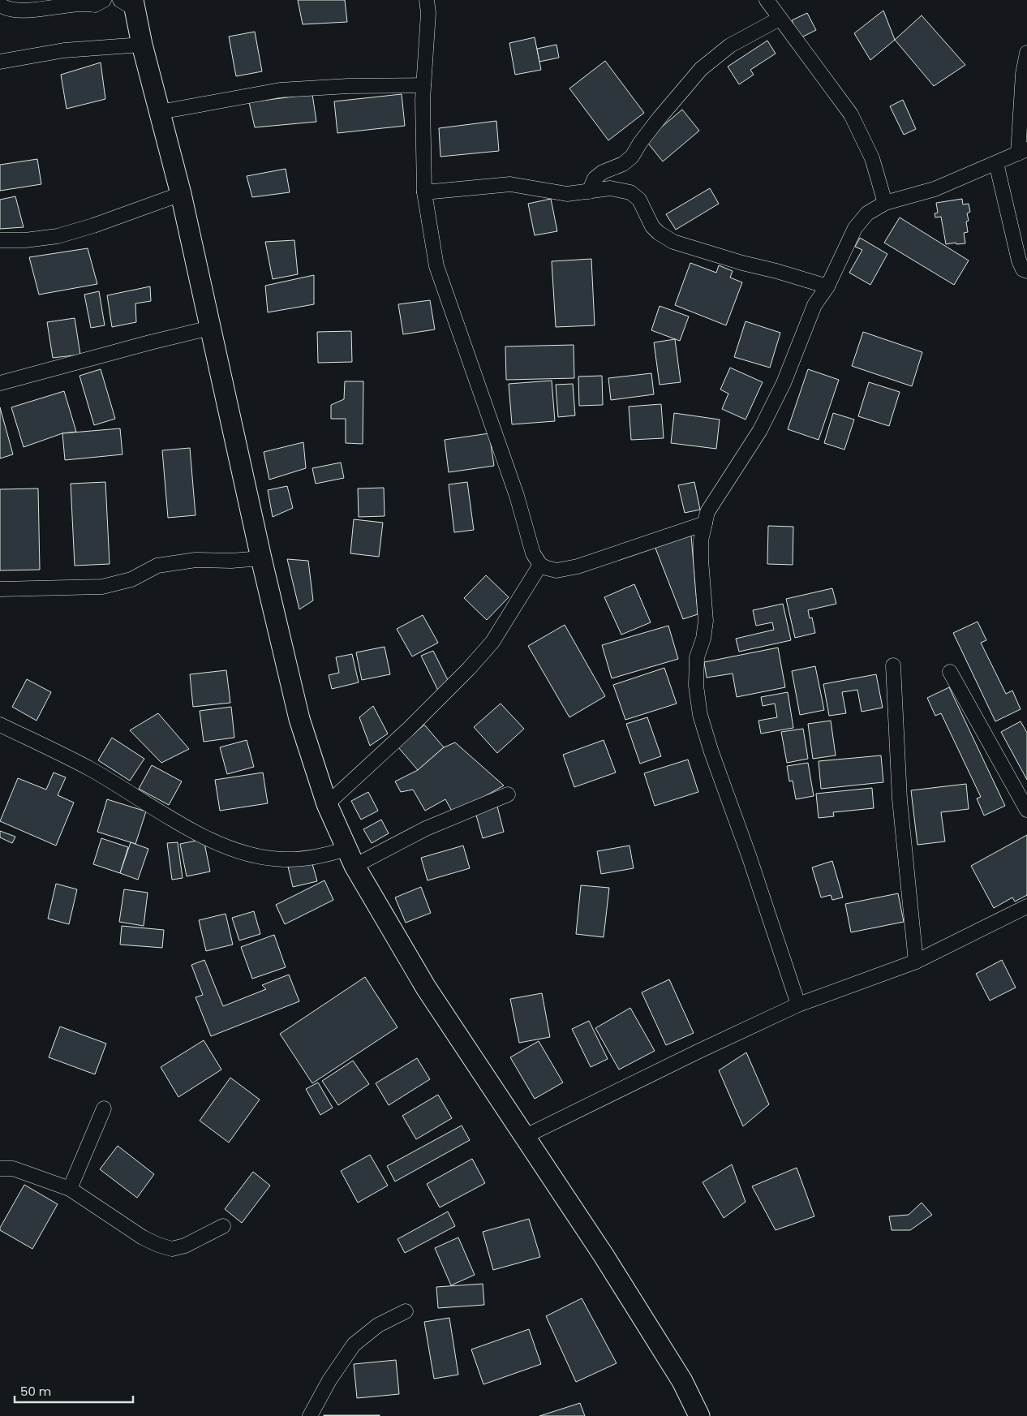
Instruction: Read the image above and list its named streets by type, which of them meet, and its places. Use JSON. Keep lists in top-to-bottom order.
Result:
{
  "scale_bar": "50 m"
}
